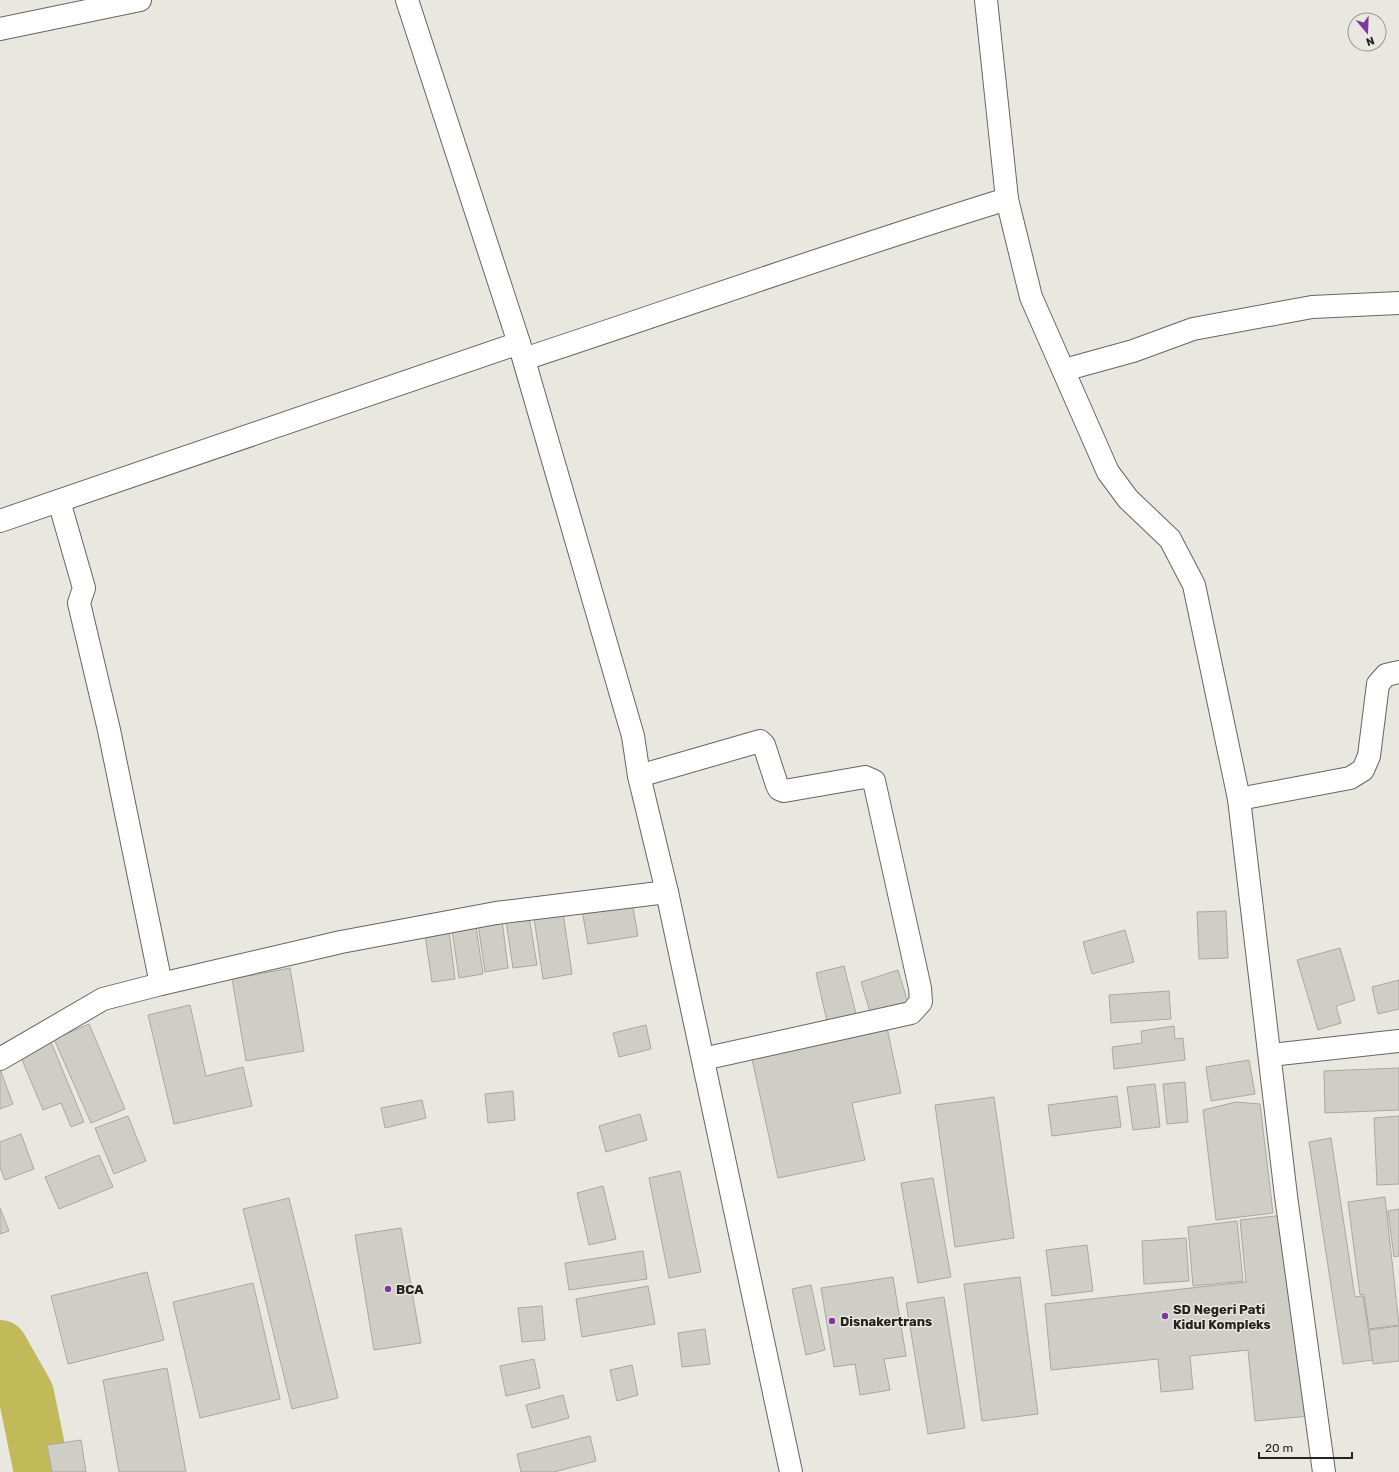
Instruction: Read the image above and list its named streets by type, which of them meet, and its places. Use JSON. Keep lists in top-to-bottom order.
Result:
{
  "places": ["BCA", "SD Negeri Pati Kidul Kompleks", "Disnakertrans"],
  "scale_bar": "20 m",
  "north": "bottom"
}
